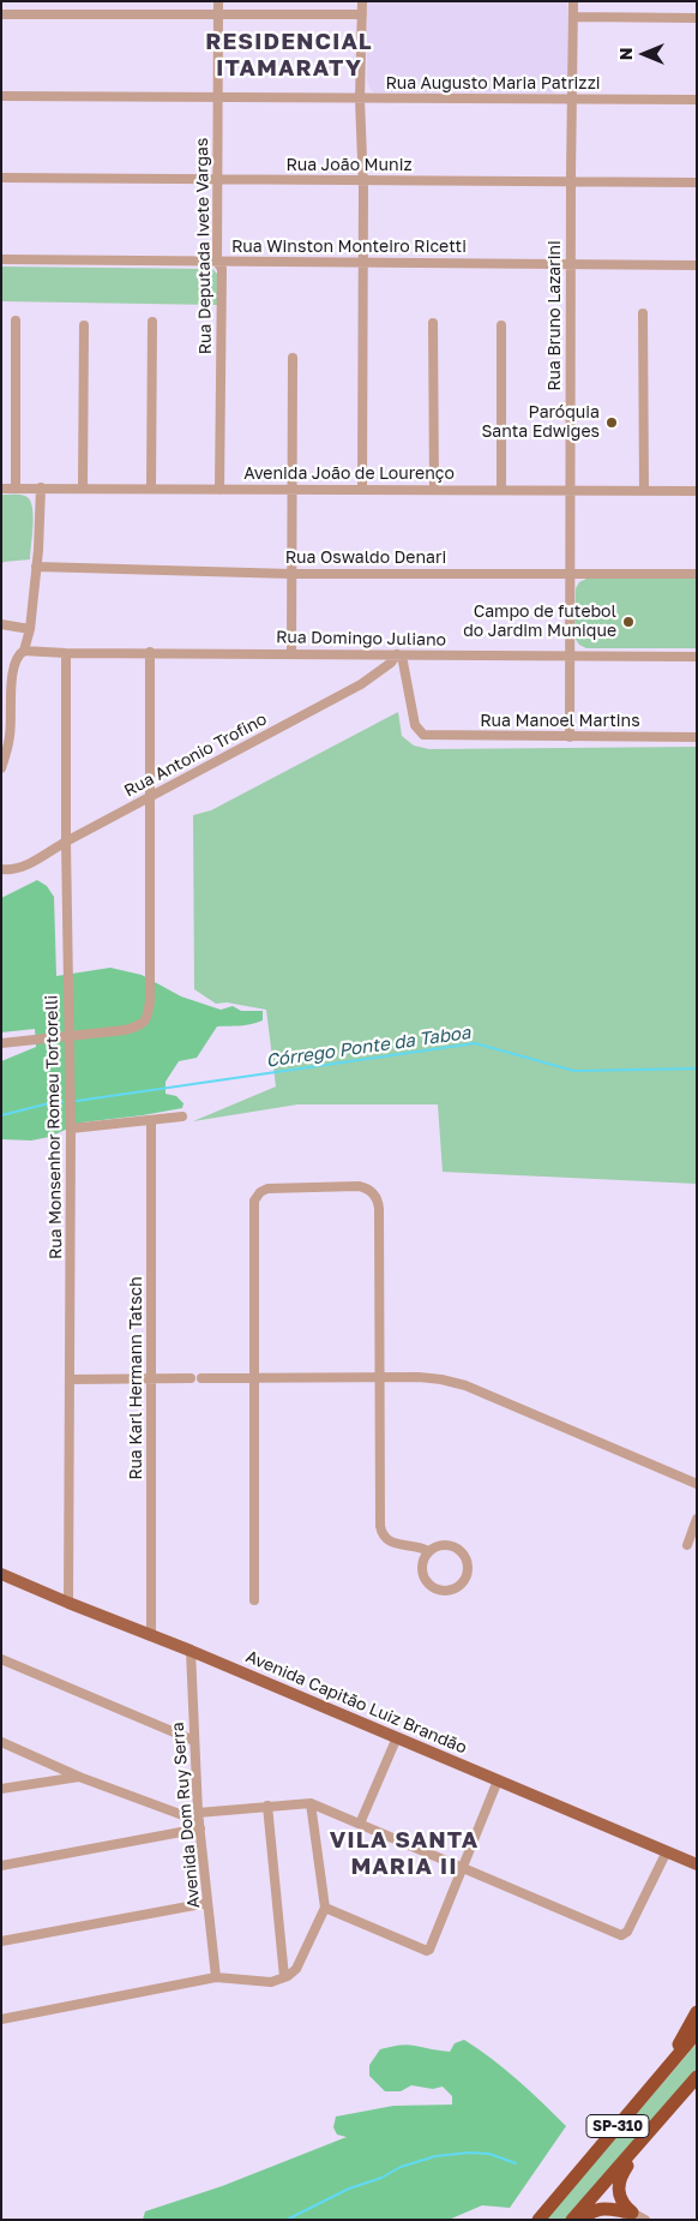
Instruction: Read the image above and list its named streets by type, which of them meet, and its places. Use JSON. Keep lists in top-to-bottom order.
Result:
{
  "streets": {
    "highway": ["SP-310"],
    "main road": ["Avenida Capitão Luiz Brandão"],
    "street": [
      "Rua Augusto Maria Patrizzi",
      "Rua João Muniz",
      "Rua Deputada Ivete Vargas",
      "Rua Winston Monteiro Ricetti",
      "Rua Bruno Lazarini",
      "Avenida João de Lourenço",
      "Rua Oswaldo Denari",
      "Rua Domingo Juliano",
      "Rua Manoel Martins",
      "Rua Antonio Trofino",
      "Rua Monsenhor Romeu Tortorelli",
      "Rua Karl Hermann Tatsch",
      "Avenida Dom Ruy Serra"
    ]
  },
  "crossings": [
    ["Rua Augusto Maria Patrizzi", "Rua Deputada Ivete Vargas"],
    ["Rua Augusto Maria Patrizzi", "Rua Bruno Lazarini"],
    ["Rua João Muniz", "Rua Deputada Ivete Vargas"],
    ["Rua João Muniz", "Rua Bruno Lazarini"],
    ["Rua Deputada Ivete Vargas", "Rua Winston Monteiro Ricetti"],
    ["Rua Deputada Ivete Vargas", "Avenida João de Lourenço"],
    ["Rua Winston Monteiro Ricetti", "Rua Bruno Lazarini"],
    ["Rua Bruno Lazarini", "Avenida João de Lourenço"],
    ["Rua Bruno Lazarini", "Rua Oswaldo Denari"],
    ["Rua Bruno Lazarini", "Rua Domingo Juliano"],
    ["Rua Bruno Lazarini", "Rua Manoel Martins"],
    ["Rua Domingo Juliano", "Rua Manoel Martins"],
    ["Rua Domingo Juliano", "Rua Antonio Trofino"],
    ["Rua Domingo Juliano", "Rua Monsenhor Romeu Tortorelli"],
    ["Rua Manoel Martins", "Rua Antonio Trofino"],
    ["Rua Antonio Trofino", "Rua Monsenhor Romeu Tortorelli"],
    ["Rua Monsenhor Romeu Tortorelli", "Avenida Capitão Luiz Brandão"],
    ["Rua Karl Hermann Tatsch", "Avenida Capitão Luiz Brandão"],
    ["Avenida Capitão Luiz Brandão", "Avenida Dom Ruy Serra"]
  ],
  "districts": ["RESIDENCIAL ITAMARATY", "VILA SANTA MARIA II"],
  "water": ["Córrego Ponte da Taboa"],
  "places": ["Paróquia Santa Edwiges", "Campo de futebol do Jardim Munique"],
  "north": "left"
}
